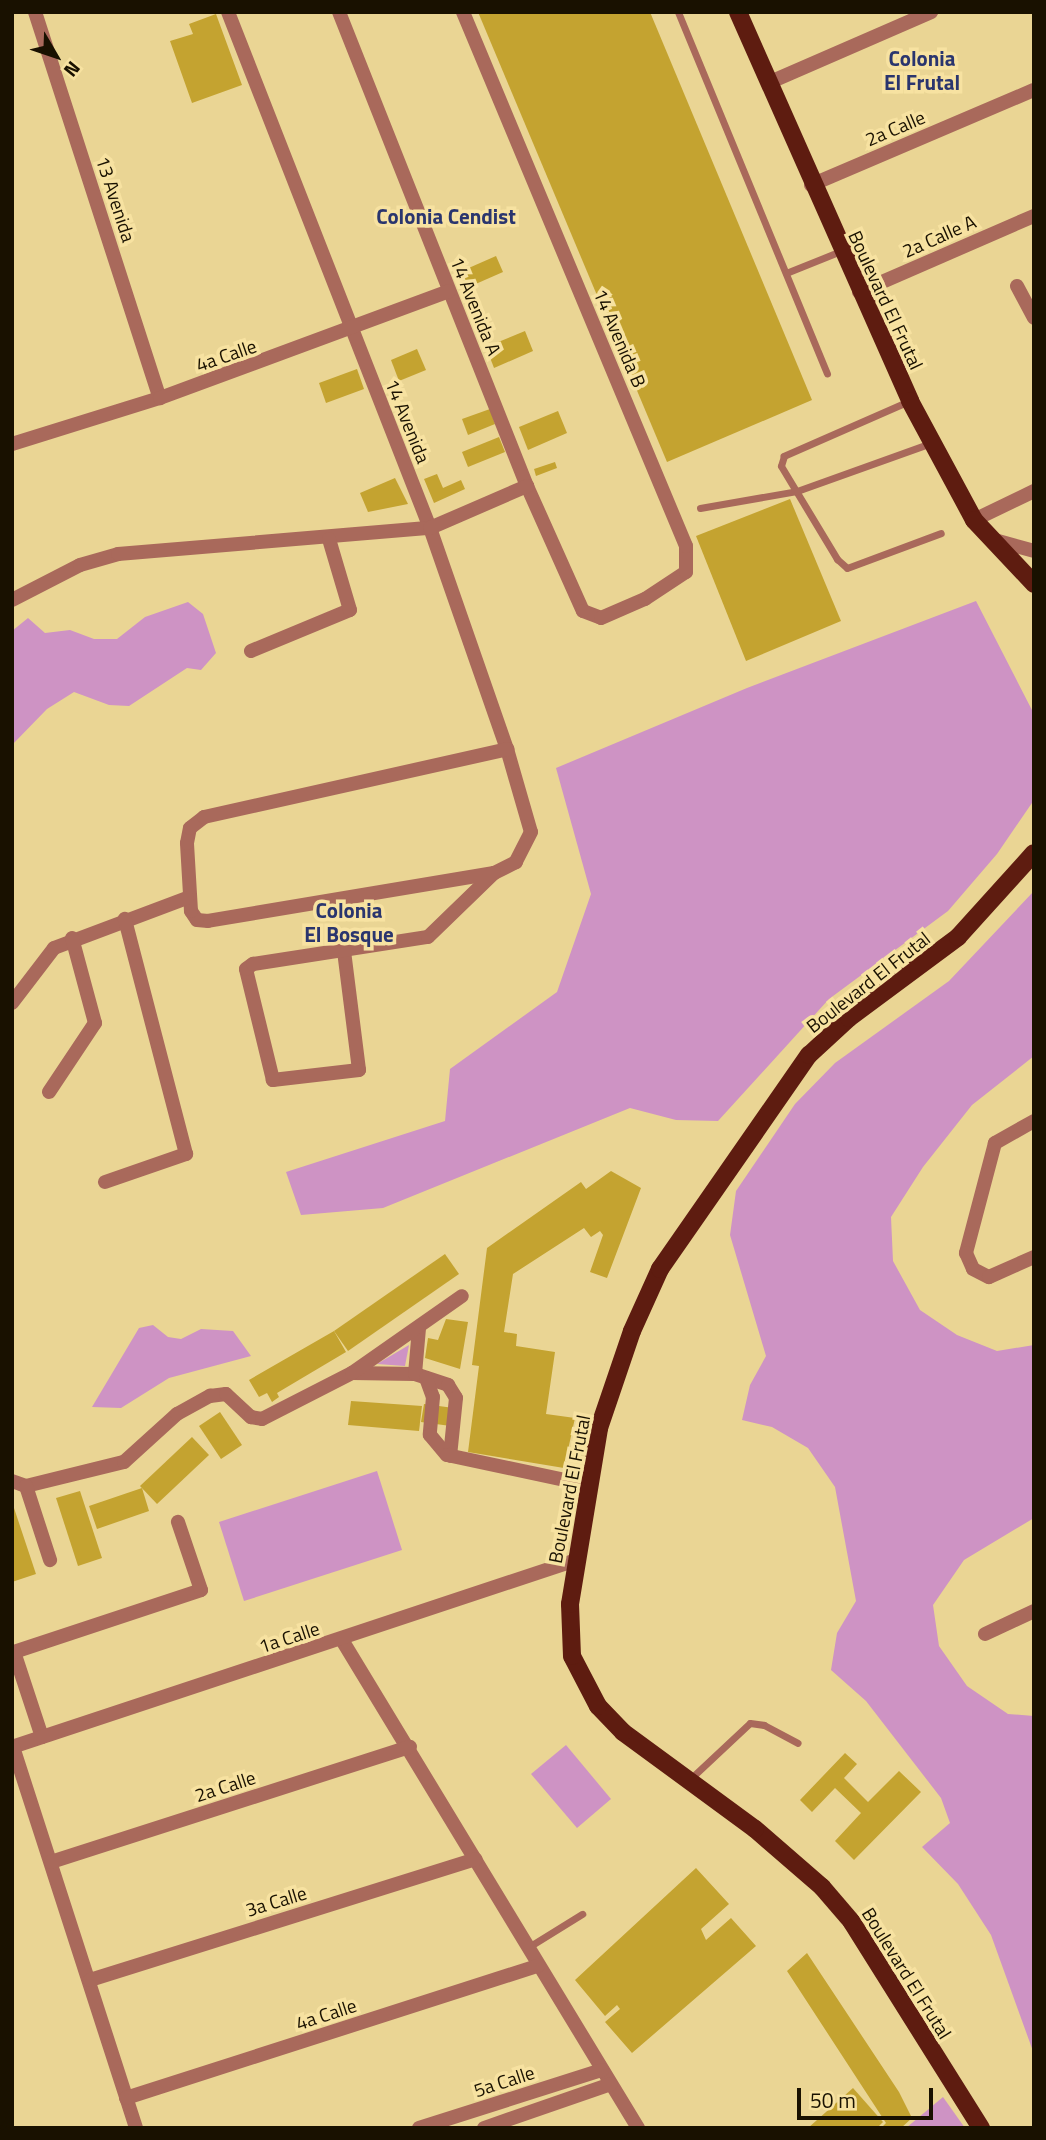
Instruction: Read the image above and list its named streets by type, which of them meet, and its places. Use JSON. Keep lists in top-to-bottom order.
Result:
{
  "streets": {
    "main road": ["Boulevard El Frutal"],
    "street": [
      "2a Calle",
      "13 Avenida",
      "2a Calle A",
      "14 Avenida A",
      "14 Avenida B",
      "4a Calle",
      "14 Avenida",
      "1a Calle",
      "3a Calle",
      "5a Calle"
    ]
  },
  "crossings": [
    ["2a Calle", "Boulevard El Frutal"],
    ["13 Avenida", "4a Calle"],
    ["2a Calle A", "Boulevard El Frutal"],
    ["Boulevard El Frutal", "1a Calle"],
    ["14 Avenida A", "14 Avenida B"],
    ["14 Avenida A", "4a Calle"],
    ["4a Calle", "14 Avenida"]
  ],
  "districts": ["Colonia El Frutal", "Colonia Cendist", "Colonia El Bosque"],
  "scale_bar": "50 m",
  "north": "bottom right"
}
